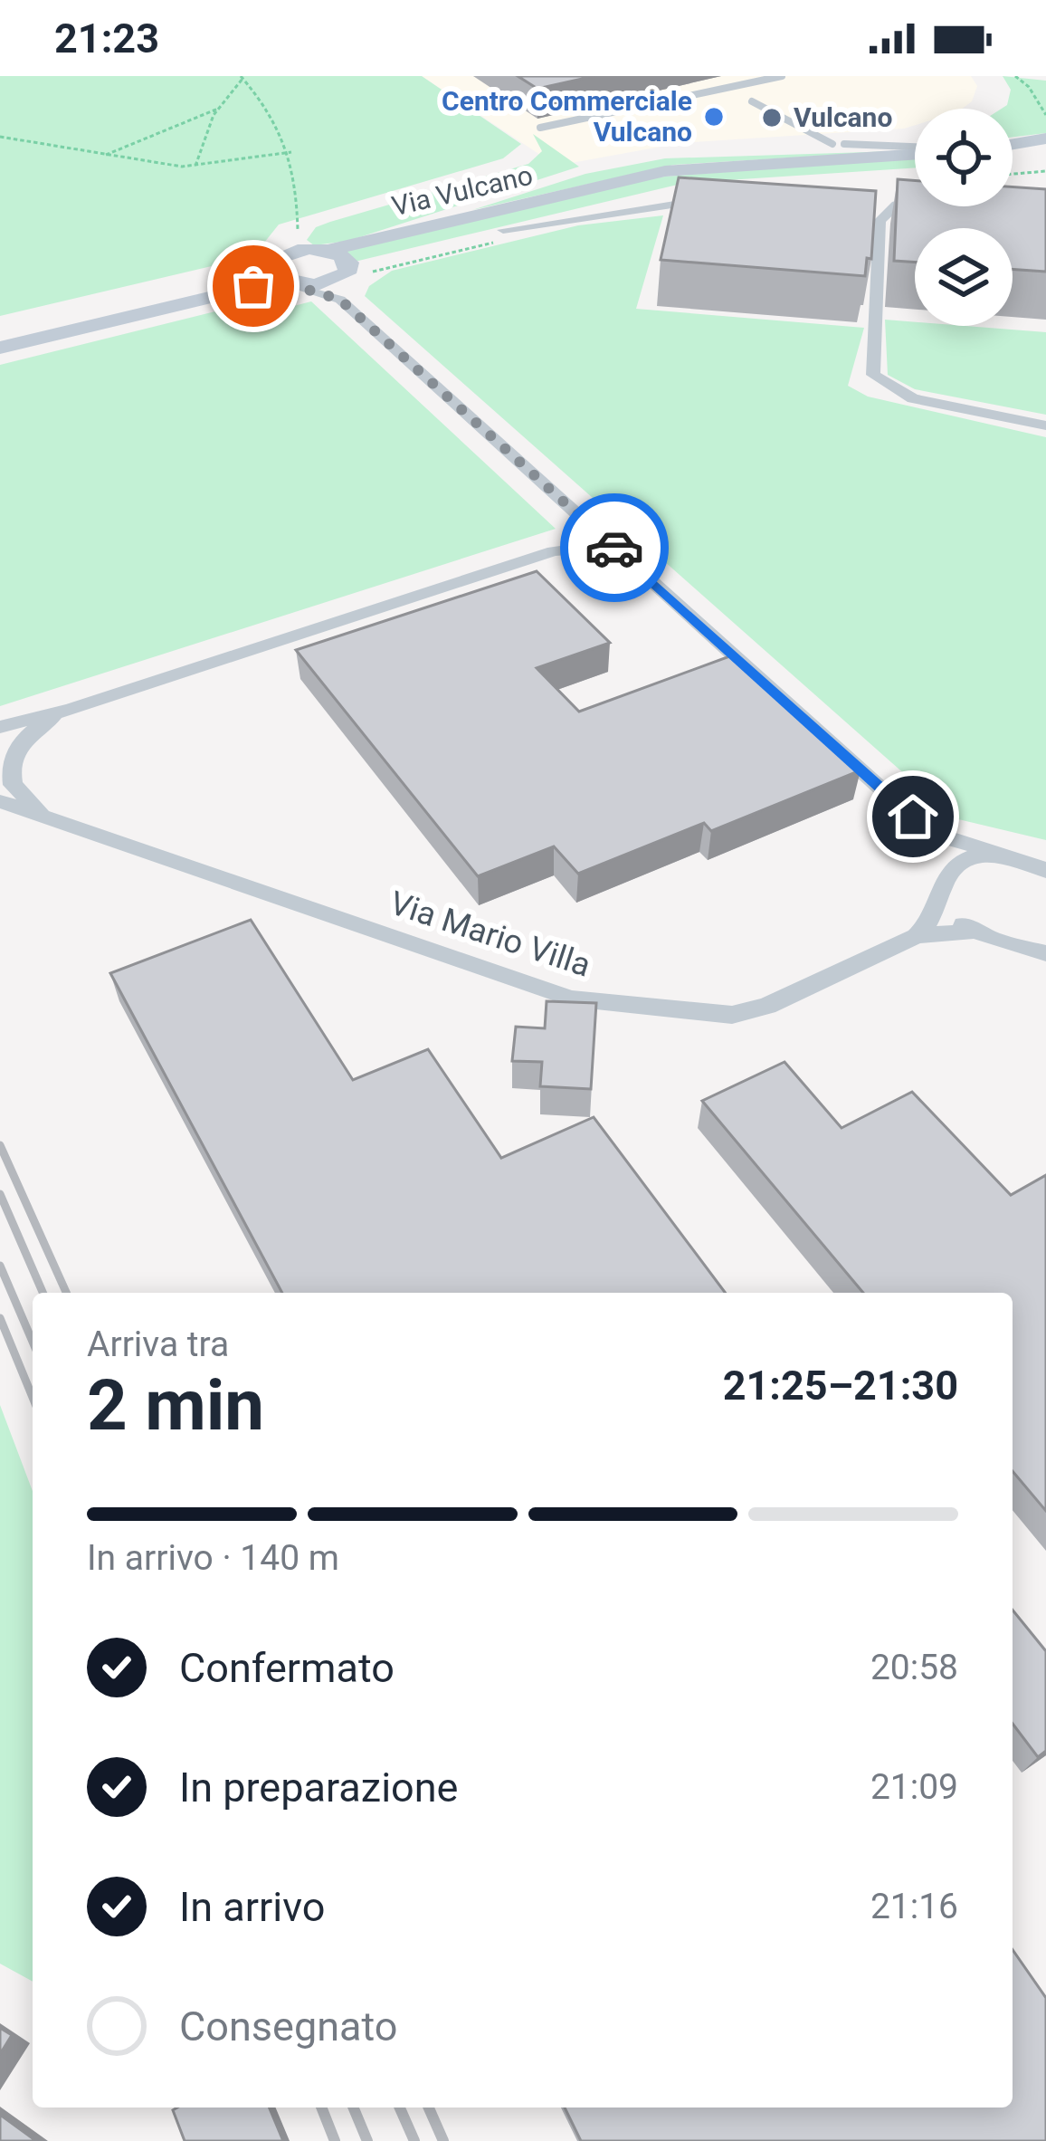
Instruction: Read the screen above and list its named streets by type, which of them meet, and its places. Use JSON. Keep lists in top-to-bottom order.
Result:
{
  "streets": {
    "main road": ["Via Vulcano"],
    "street": ["Via Mario Villa"]
  },
  "places": ["Centro Commerciale Vulcano", "Vulcano"],
  "page": {
    "status": "21:23",
    "heading": ["2 min", "Arriva tra", "21:25–21:30"],
    "bar": "In arrivo · 140 m",
    "list": [
      ["Confermato", "20:58"],
      ["In preparazione", "21:09"],
      ["In arrivo", "21:16"],
      "Consegnato"
    ]
  }
}
